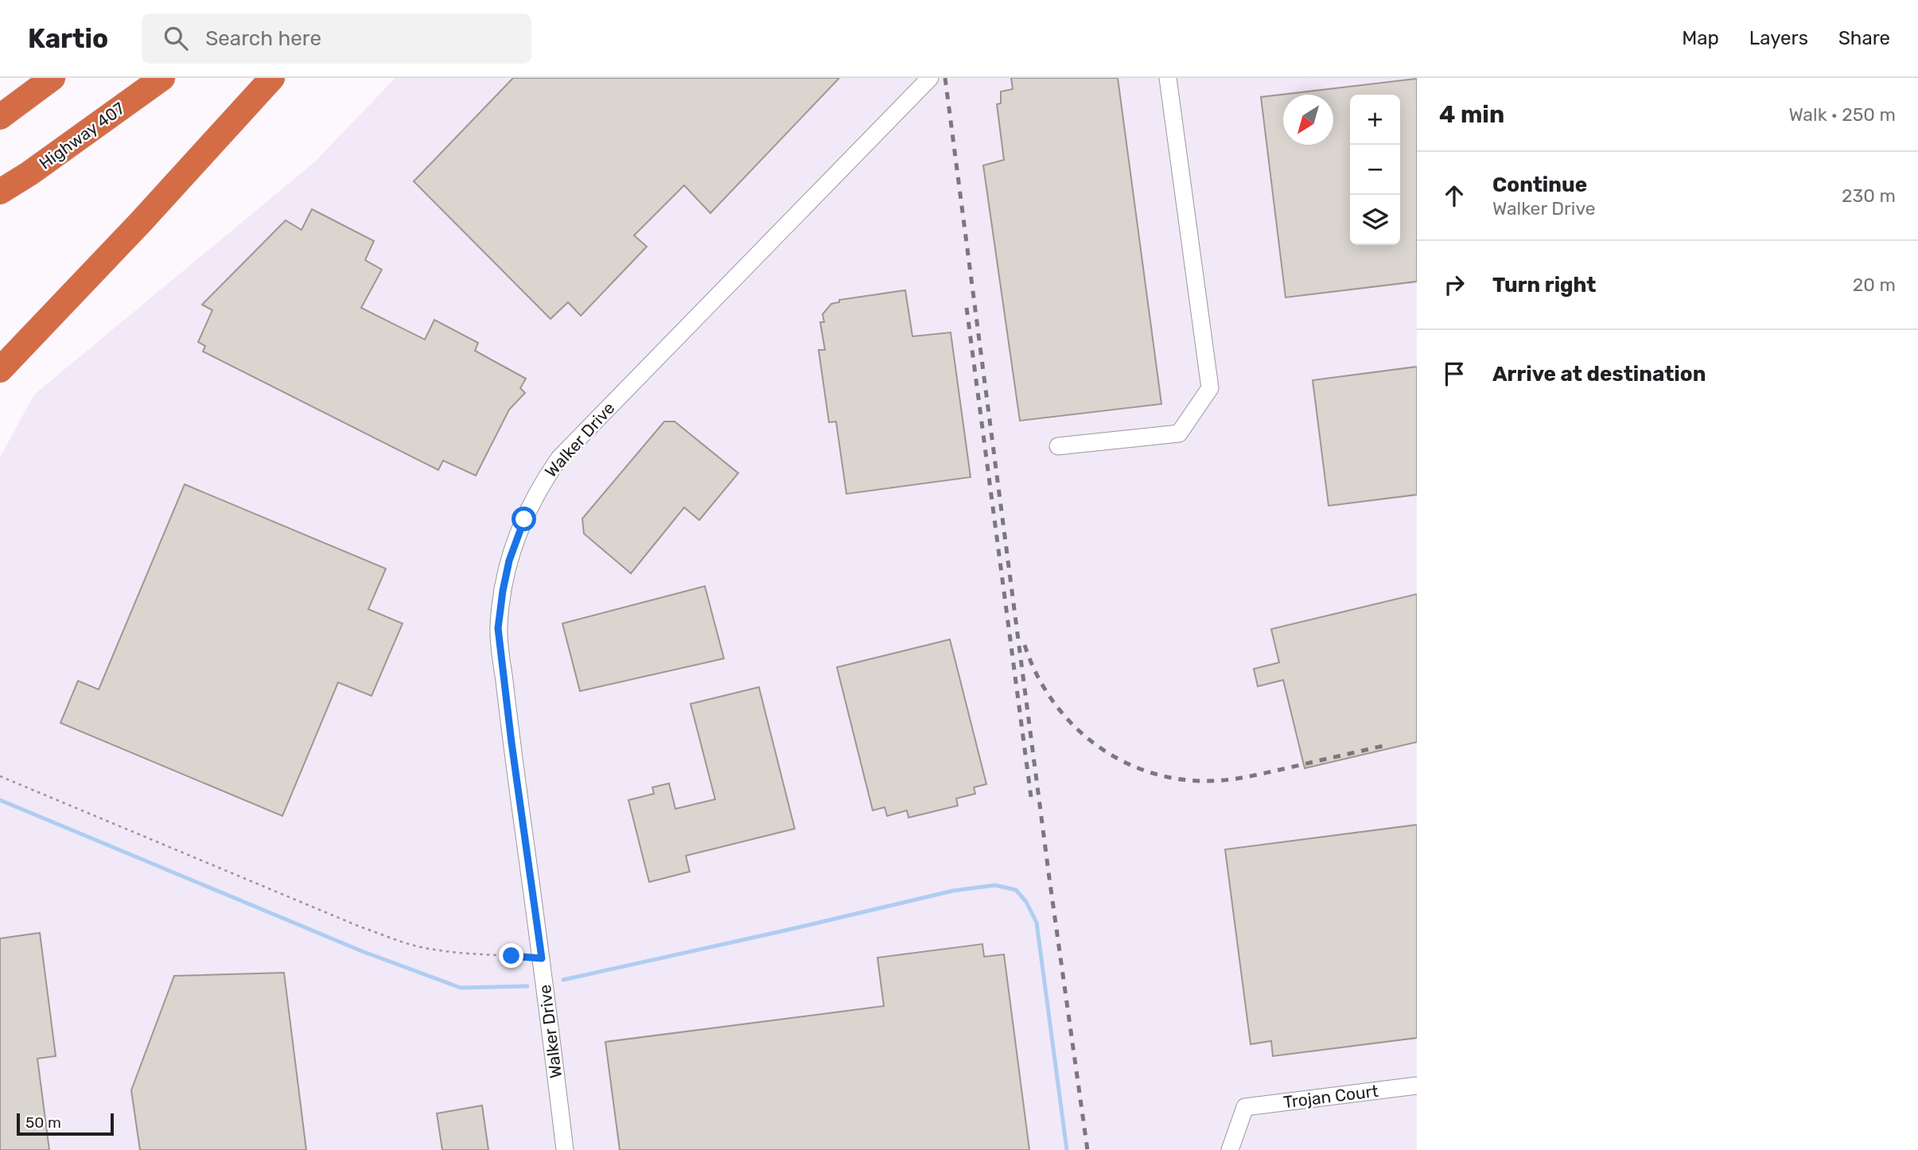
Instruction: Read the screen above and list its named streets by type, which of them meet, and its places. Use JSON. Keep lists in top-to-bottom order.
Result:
{
  "streets": {
    "highway": ["Highway 407"],
    "street": ["Walker Drive", "Trojan Court"]
  },
  "scale_bar": "50 m",
  "north": "bottom left",
  "page": {
    "header": "Kartio",
    "search": "Search here",
    "nav": ["Map", "Layers", "Share"],
    "heading": ["4 min", "Walk · 250 m"],
    "map_buttons": ["+", "−"],
    "list": [
      ["Continue", "Walker Drive", "230 m"],
      ["Turn right", "20 m"],
      "Arrive at destination"
    ],
    "scale": "50 m"
  }
}
